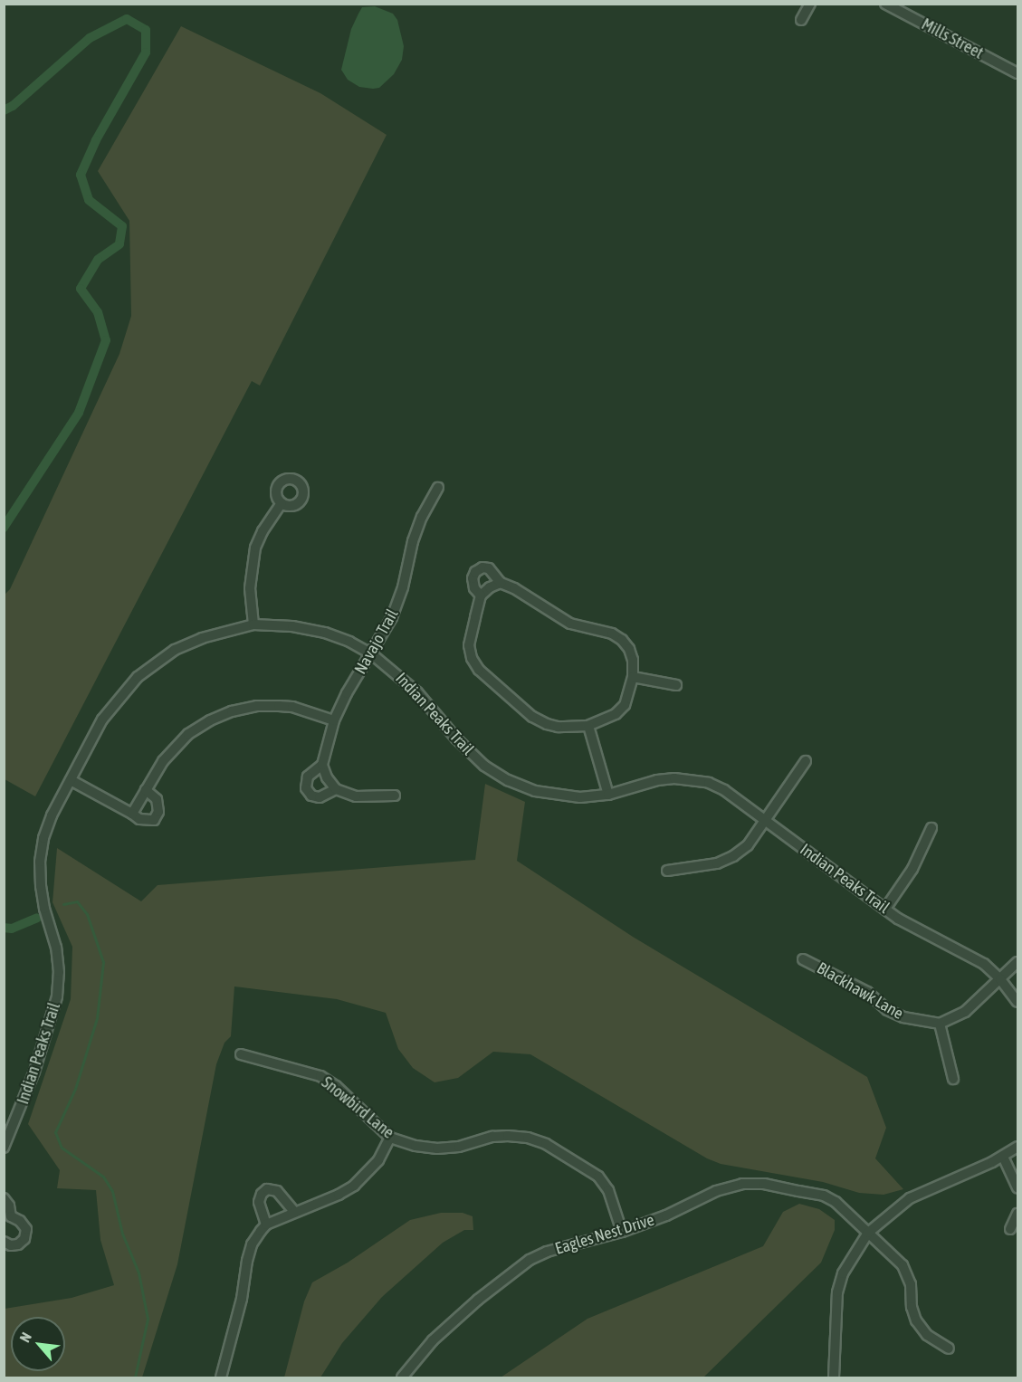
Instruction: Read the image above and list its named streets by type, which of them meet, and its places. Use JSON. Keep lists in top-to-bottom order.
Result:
{
  "streets": {
    "street": [
      "Mills Street",
      "Navajo Trail",
      "Indian Peaks Trail",
      "Blackhawk Lane",
      "Snowbird Lane",
      "Eagles Nest Drive"
    ]
  },
  "crossings": [
    ["Navajo Trail", "Indian Peaks Trail"],
    ["Snowbird Lane", "Eagles Nest Drive"]
  ],
  "north": "top left"
}
